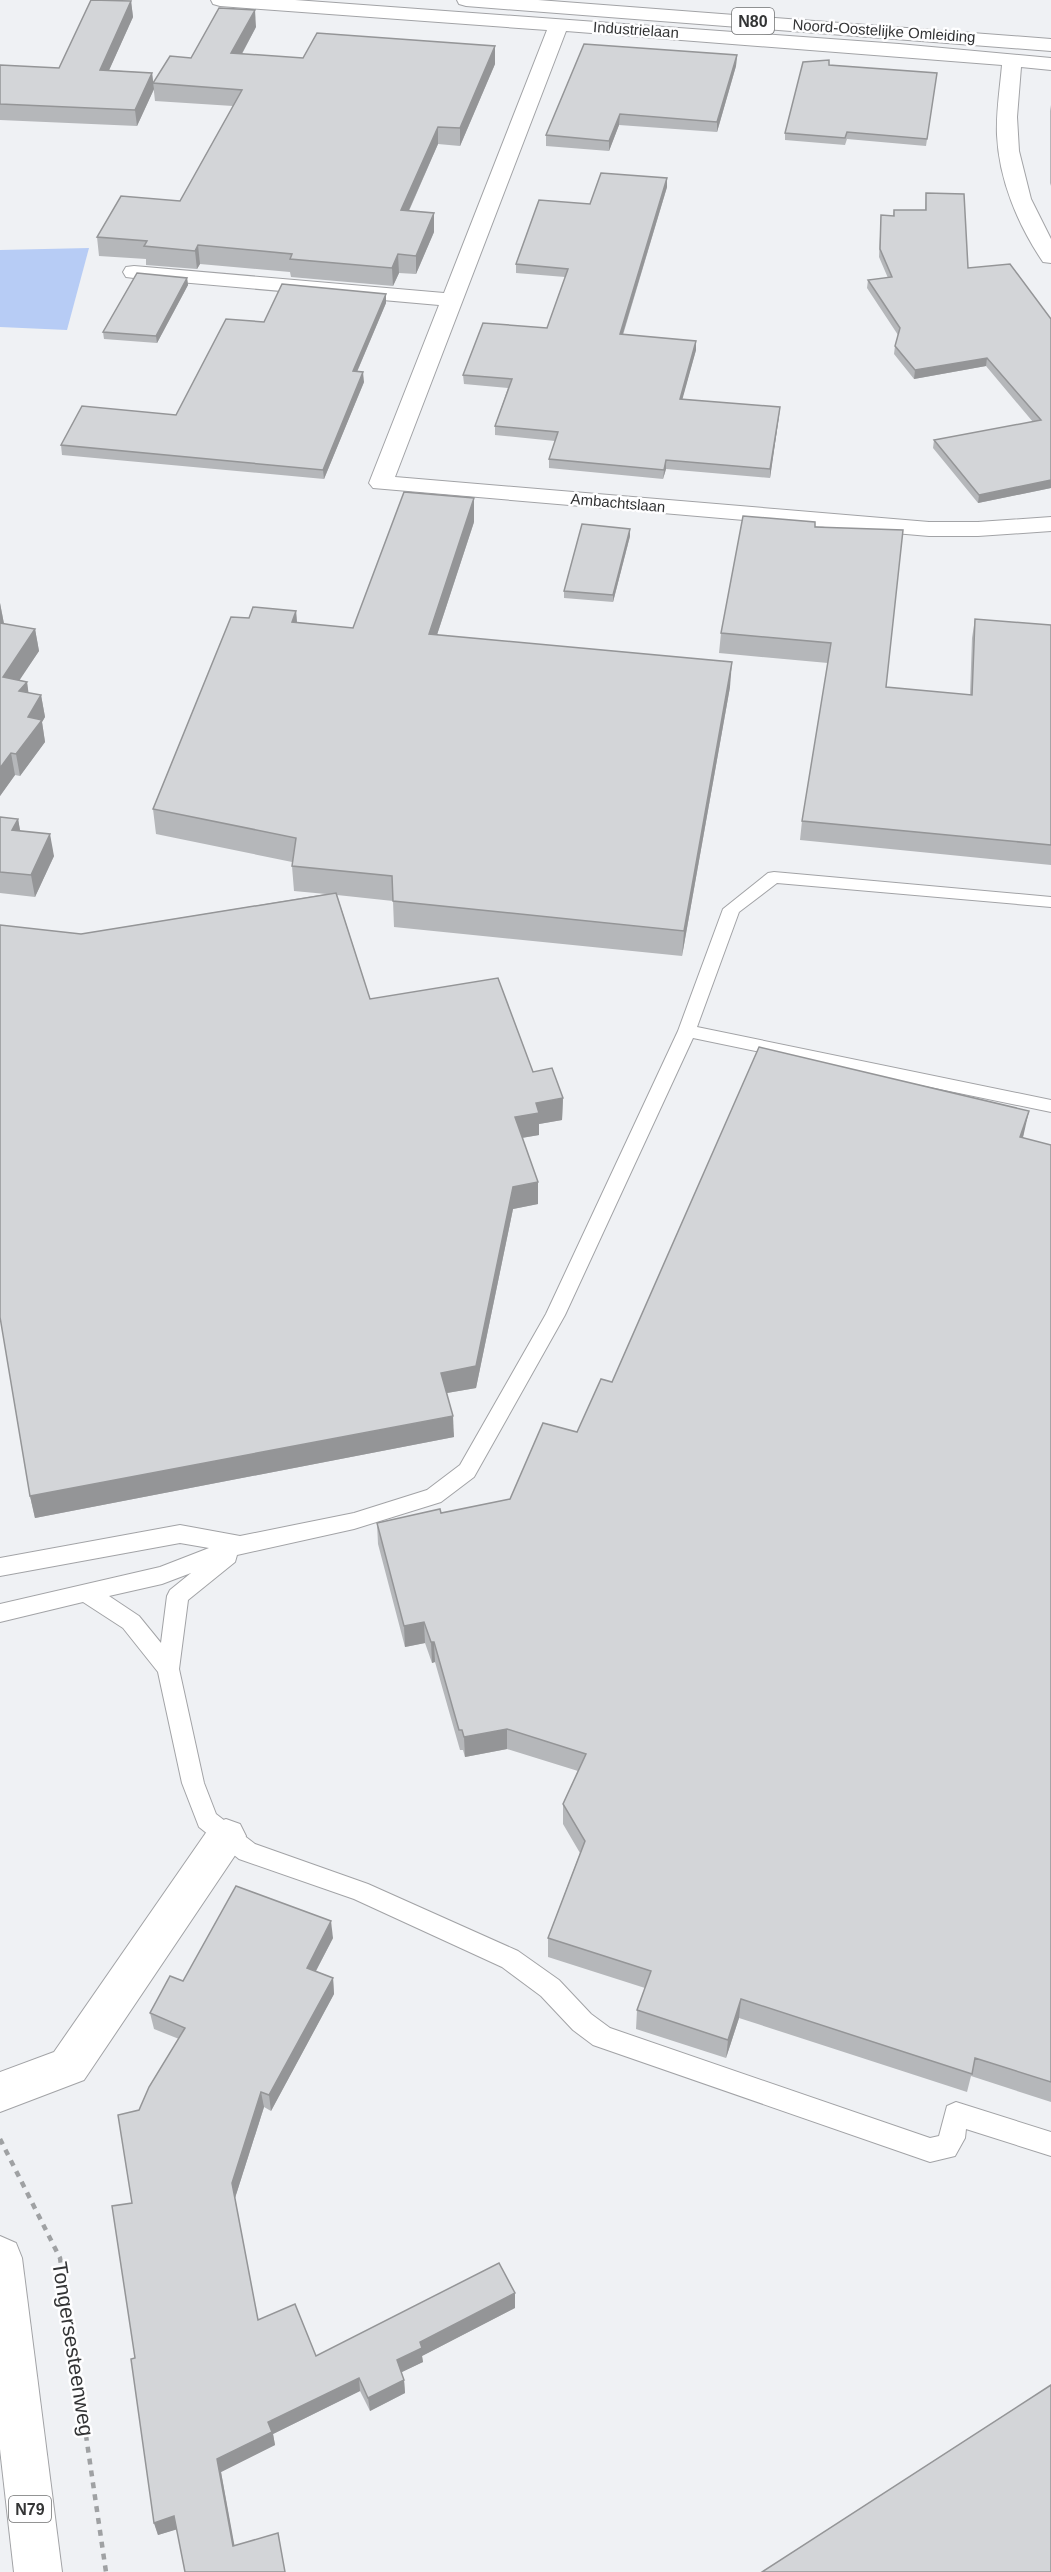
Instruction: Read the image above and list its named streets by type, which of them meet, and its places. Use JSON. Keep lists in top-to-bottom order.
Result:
{
  "streets": {
    "street": [
      "N80",
      "Industrielaan",
      "Noord-Oostelijke Omleiding",
      "Ambachtslaan",
      "N79"
    ],
    "path": ["Tongersesteenweg"]
  },
  "crossings": [
    ["Industrielaan", "Ambachtslaan"]
  ]
}
